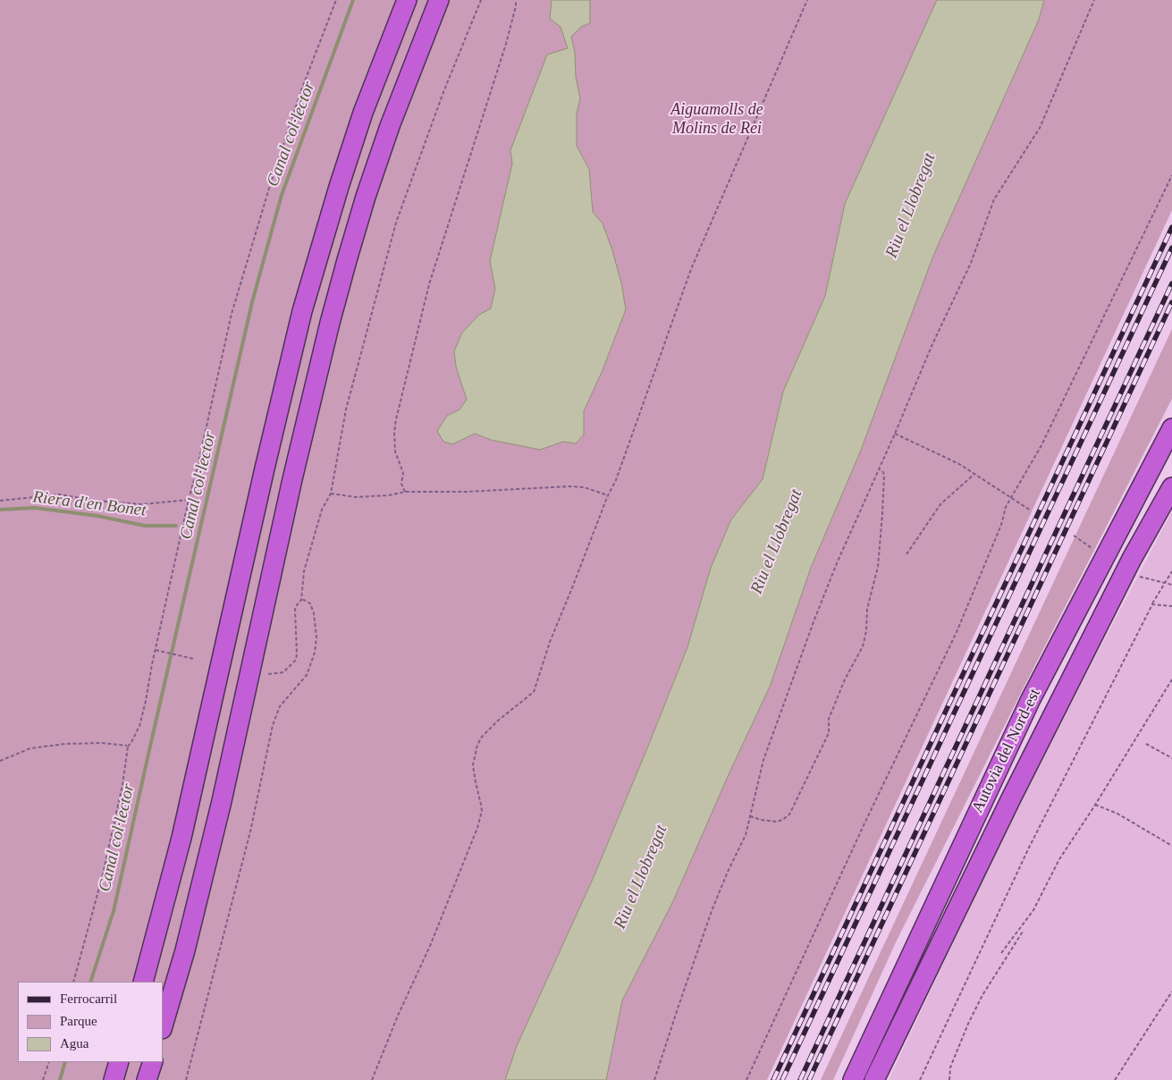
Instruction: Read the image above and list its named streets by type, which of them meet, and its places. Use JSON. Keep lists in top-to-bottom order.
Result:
{
  "streets": {
    "highway": ["Autovia del Nord-est"]
  },
  "water": ["Canal col·lector", "Riu el Llobregat", "Riera d'en Bonet"],
  "parks": ["Aiguamolls de Molins de Rei"],
  "legend": ["Ferrocarril", "Parque", "Agua"]
}
